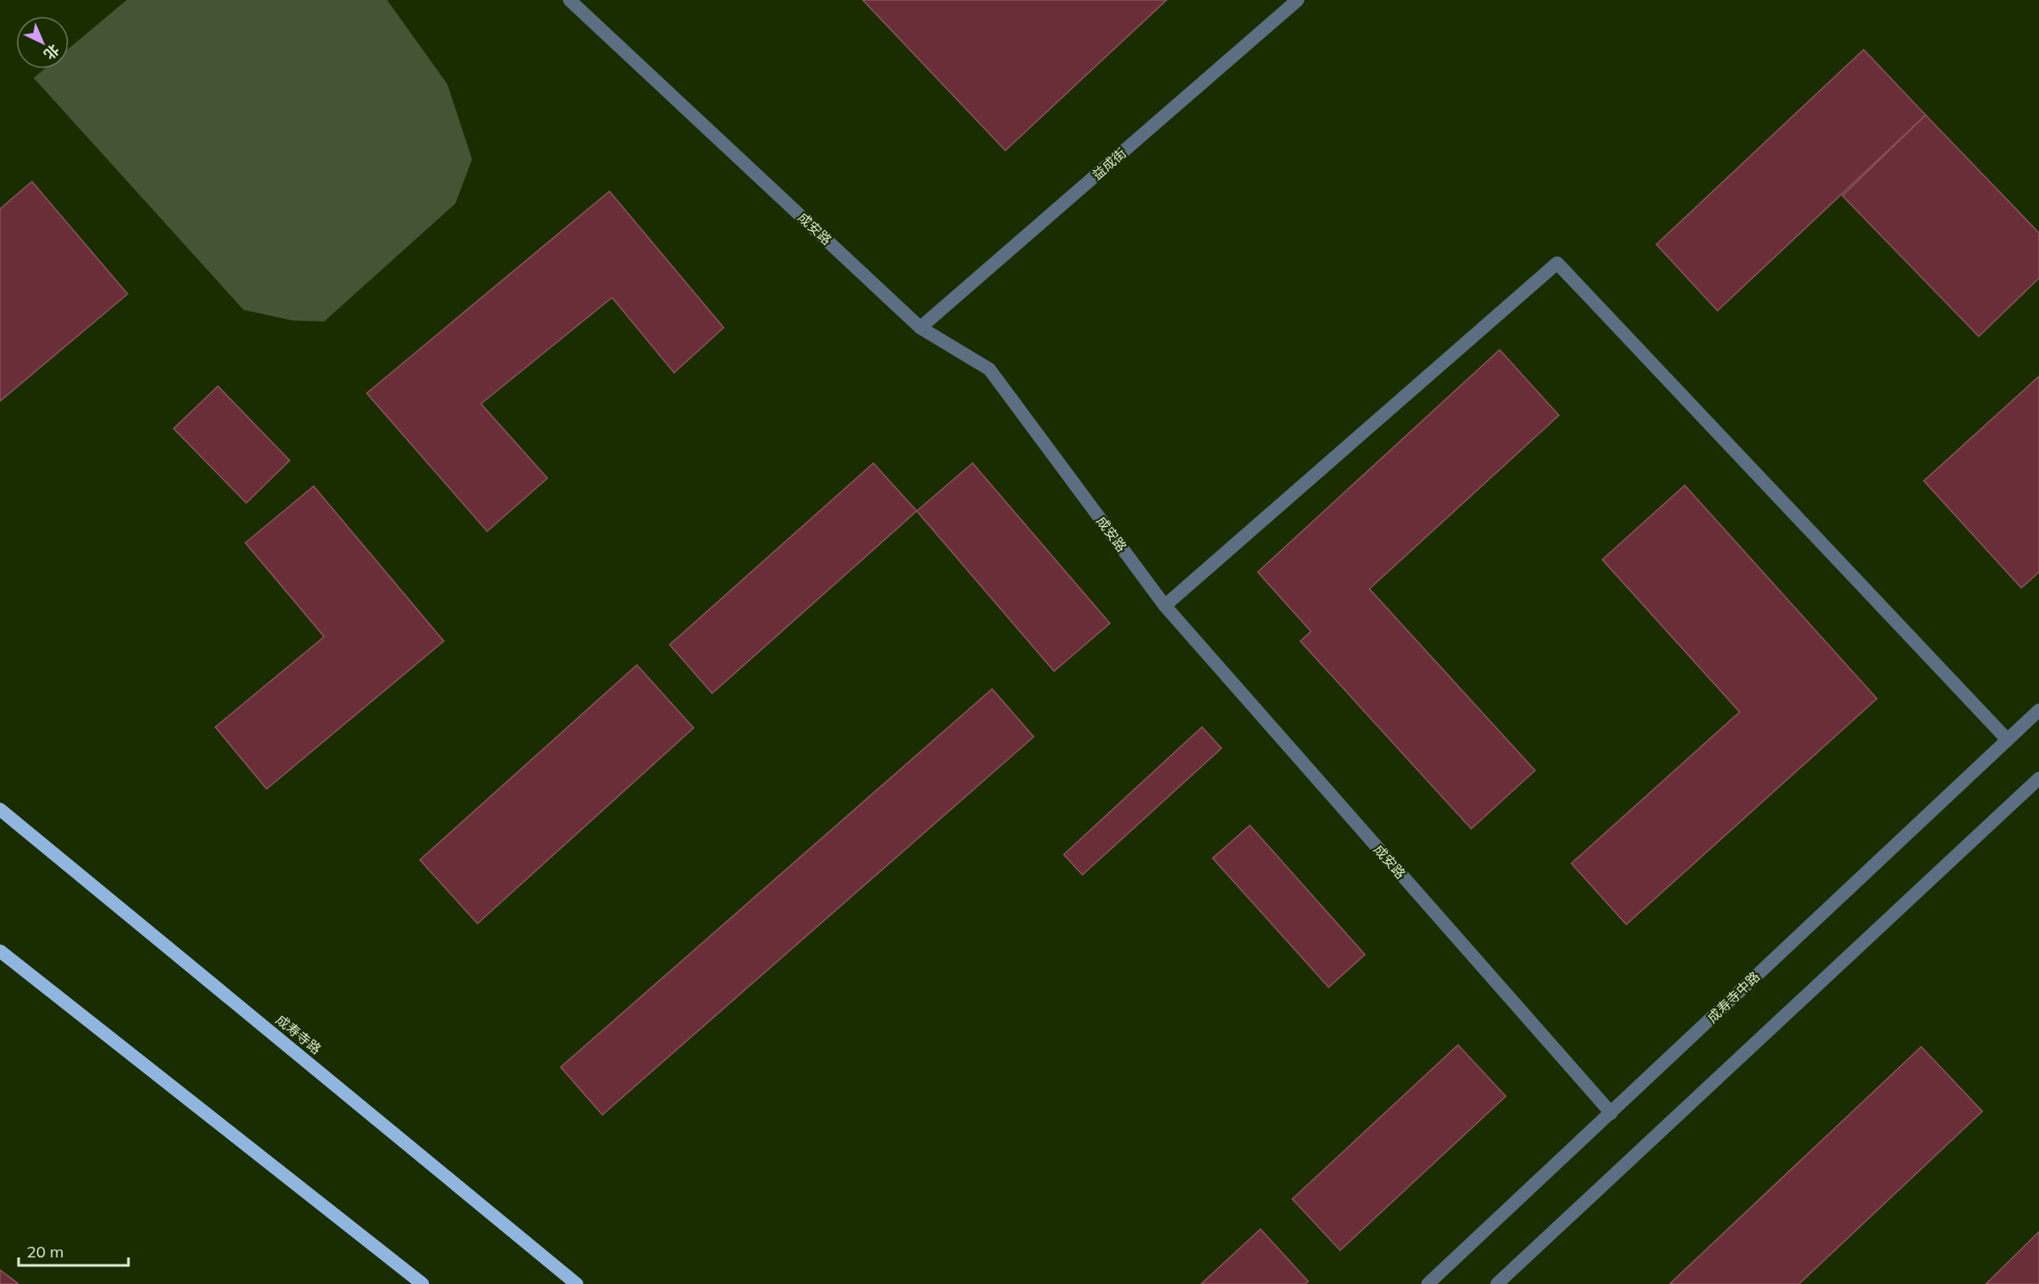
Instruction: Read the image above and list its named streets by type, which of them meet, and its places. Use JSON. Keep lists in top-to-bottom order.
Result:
{
  "streets": {
    "main road": ["成寿寺路"],
    "street": ["益成街", "成安路", "成寿寺中路"]
  },
  "crossings": [
    ["益成街", "成安路"],
    ["成安路", "成寿寺中路"]
  ],
  "scale_bar": "20 m",
  "north": "bottom right"
}
